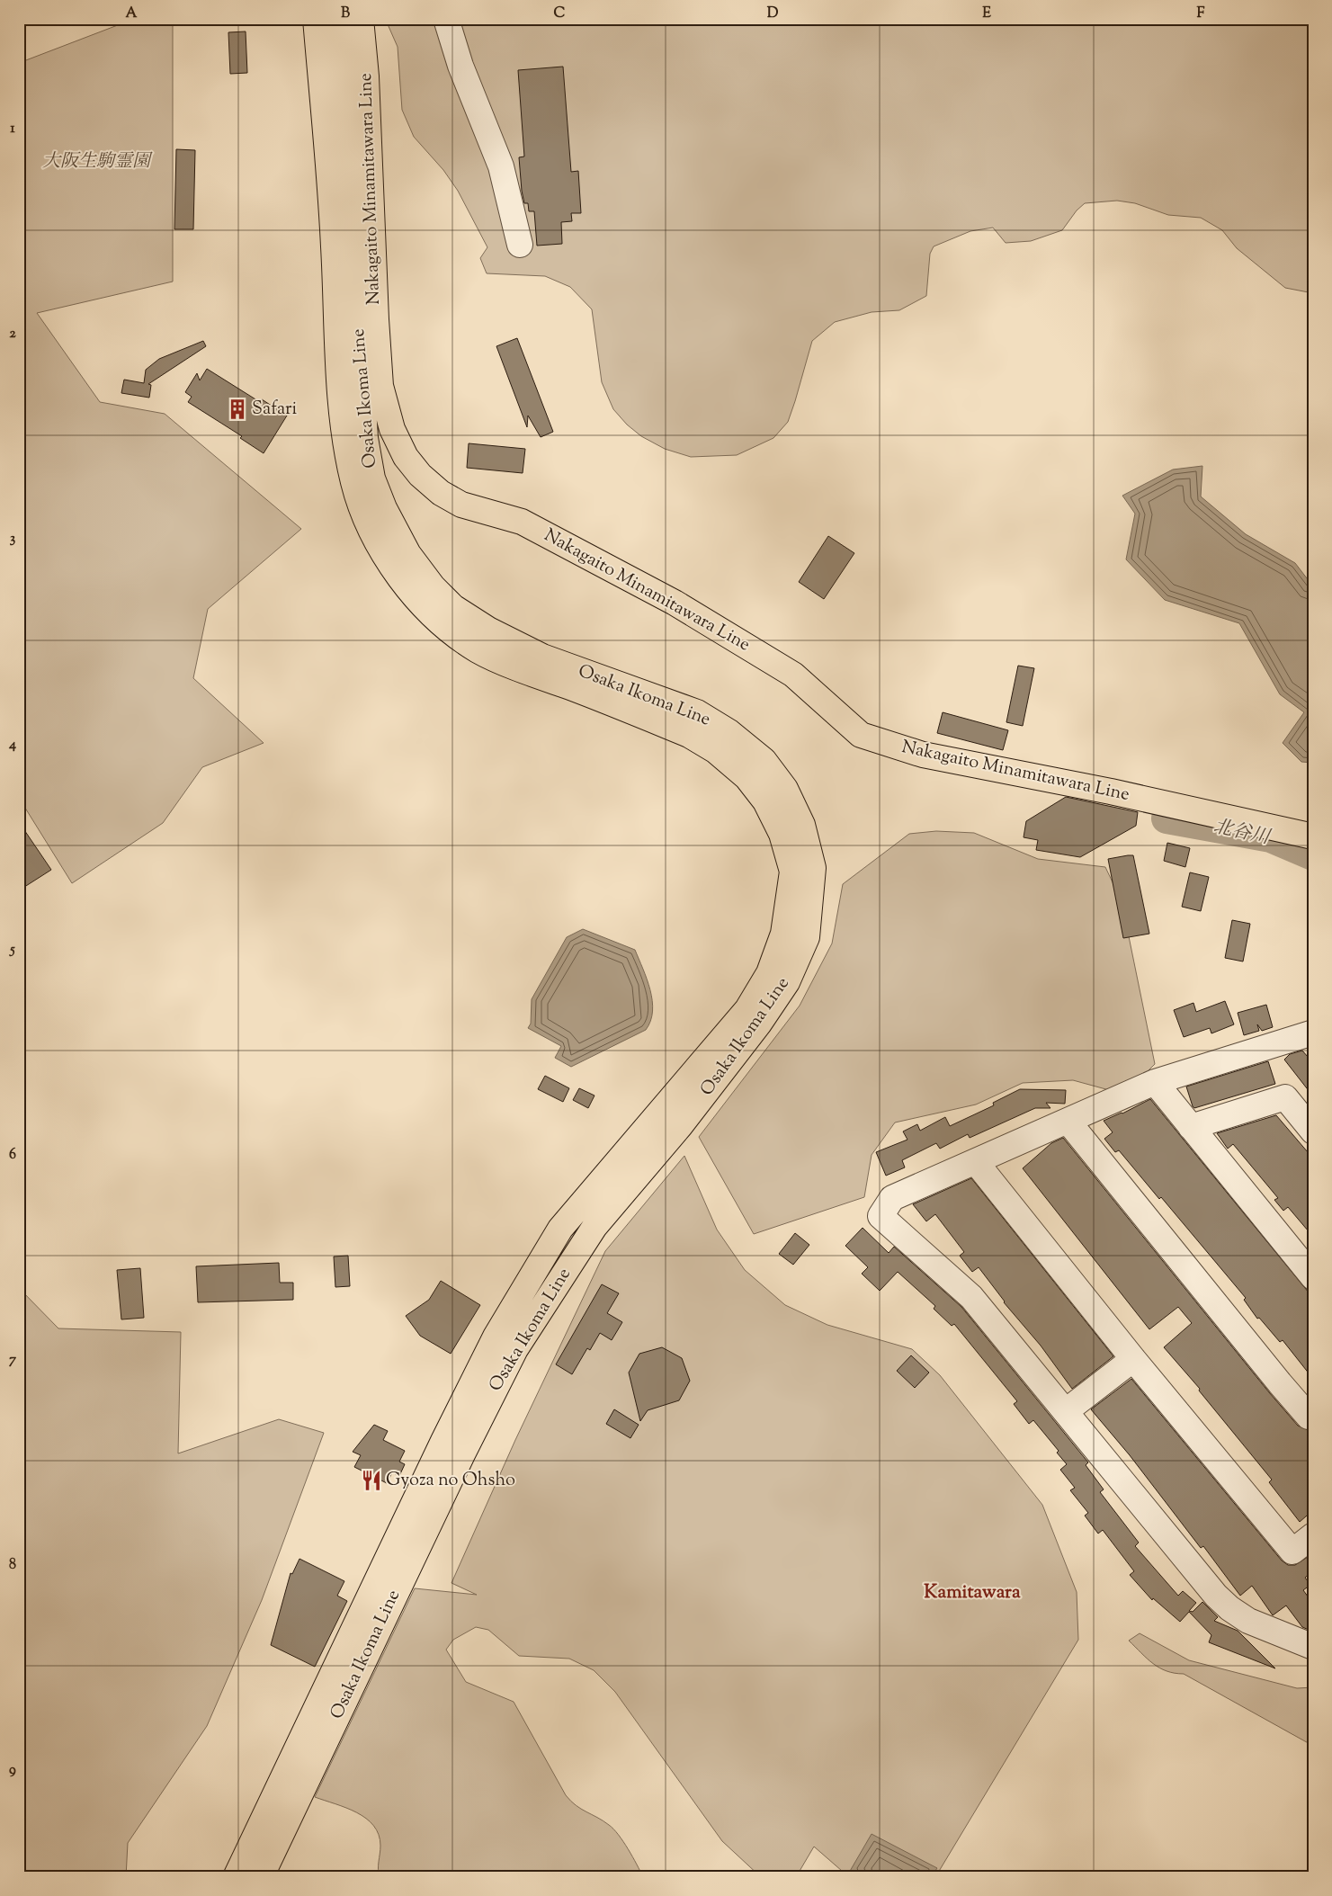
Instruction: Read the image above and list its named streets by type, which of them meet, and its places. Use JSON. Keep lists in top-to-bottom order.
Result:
{
  "streets": {
    "main road": ["Nakagaito Minamitawara Line", "Osaka Ikoma Line"]
  },
  "districts": ["Kamitawara"],
  "water": ["北谷川"],
  "parks": ["大阪生駒霊園"],
  "places": {
    "building": ["Safari"],
    "restaurant": ["Gyoza no Ohsho"]
  },
  "grid": {
    "columns": [
      "A",
      "B",
      "C",
      "D",
      "E",
      "F"
    ],
    "rows": [
      "1",
      "2",
      "3",
      "4",
      "5",
      "6",
      "7",
      "8",
      "9"
    ]
  }
}
